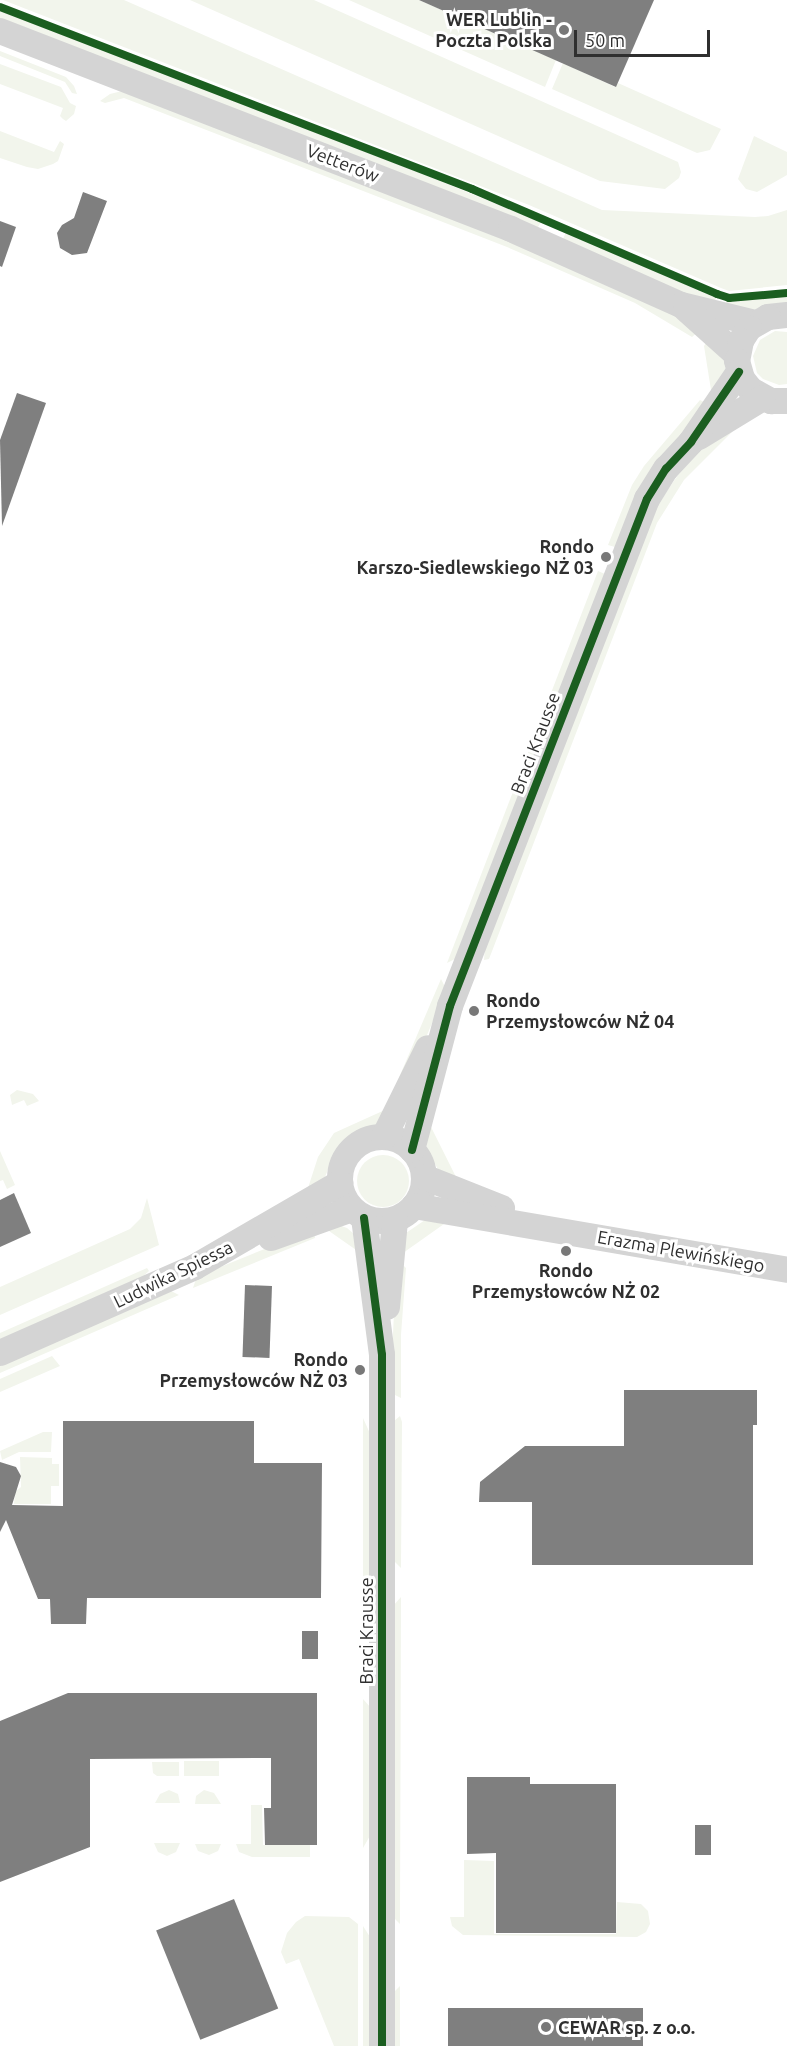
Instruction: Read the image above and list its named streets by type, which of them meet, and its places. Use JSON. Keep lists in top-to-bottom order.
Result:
{
  "streets": {
    "street": [
      "Vetterów",
      "Braci Krausse",
      "Erazma Plewińskiego",
      "Ludwika Spiessa"
    ]
  },
  "crossings": [
    ["Vetterów", "Braci Krausse"],
    ["Braci Krausse", "Erazma Plewińskiego"],
    ["Braci Krausse", "Ludwika Spiessa"],
    ["Erazma Plewińskiego", "Ludwika Spiessa"]
  ],
  "places": [
    "WER Lublin - Poczta Polska",
    "Rondo Karszo-Siedlewskiego NŻ 03",
    "Rondo Przemysłowców NŻ 04",
    "Rondo Przemysłowców NŻ 02",
    "Rondo Przemysłowców NŻ 03",
    "CEWAR sp. z o.o."
  ],
  "scale_bar": "50 m"
}
